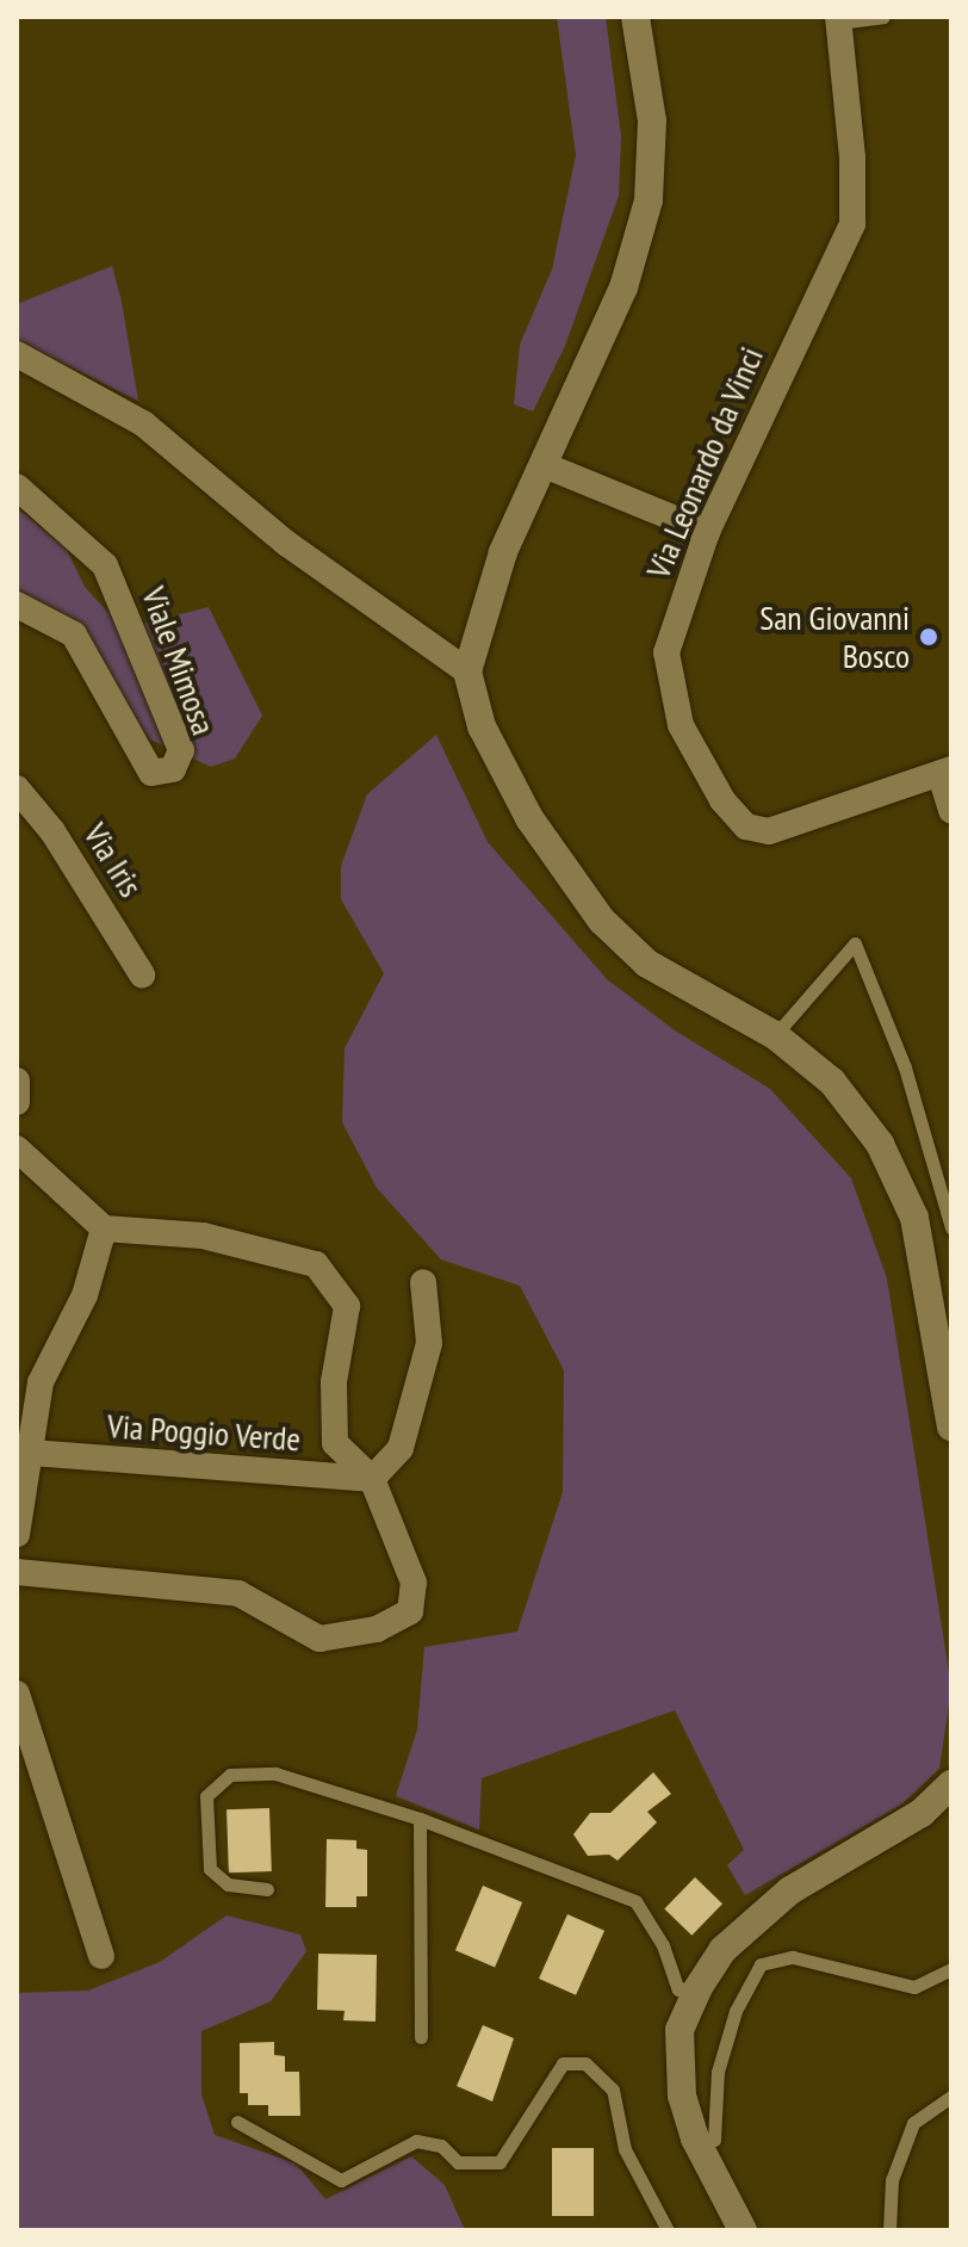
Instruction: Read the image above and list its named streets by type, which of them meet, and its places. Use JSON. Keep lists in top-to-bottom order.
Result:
{
  "streets": {
    "street": [
      "Via Leonardo da Vinci",
      "Viale Mimosa",
      "Via Iris",
      "Via Poggio Verde"
    ]
  },
  "places": ["San Giovanni Bosco"]
}
